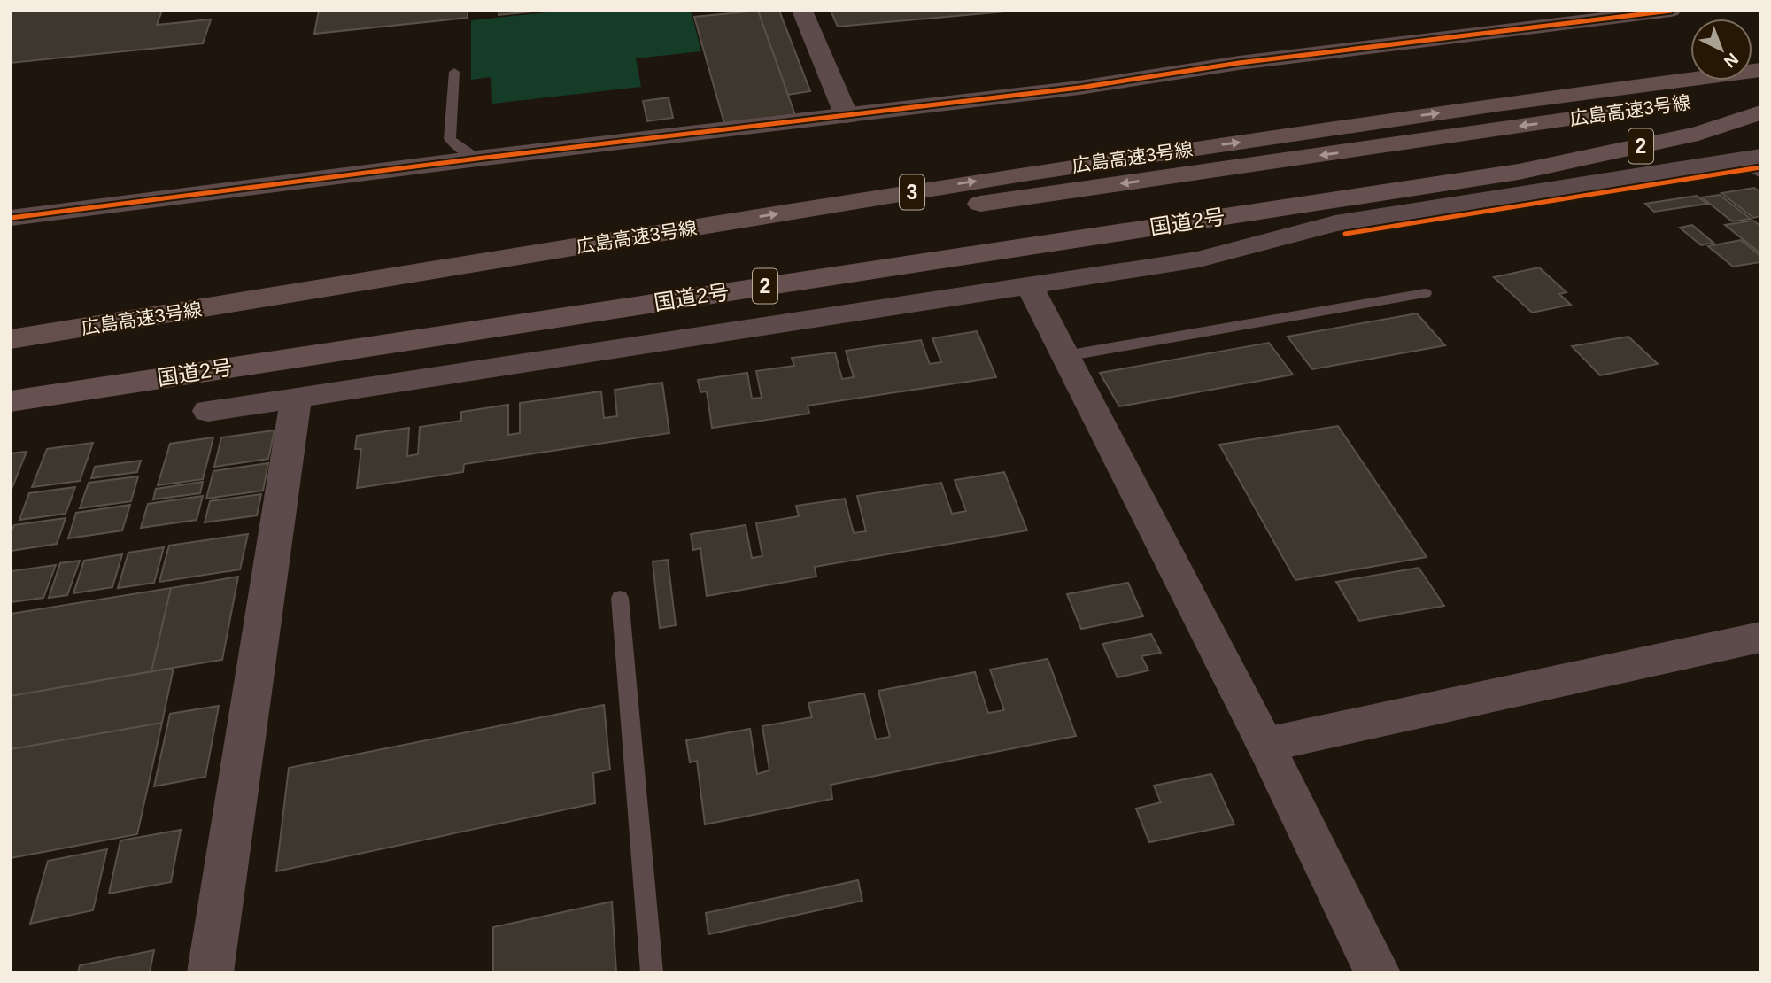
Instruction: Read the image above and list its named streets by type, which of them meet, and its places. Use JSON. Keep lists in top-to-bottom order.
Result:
{
  "streets": {
    "highway": [
      "広島高速3号線",
      "2",
      "3",
      "国道2号"
    ]
  },
  "crossings": [
    ["広島高速3号線", "3"]
  ],
  "north": "bottom right"
}
